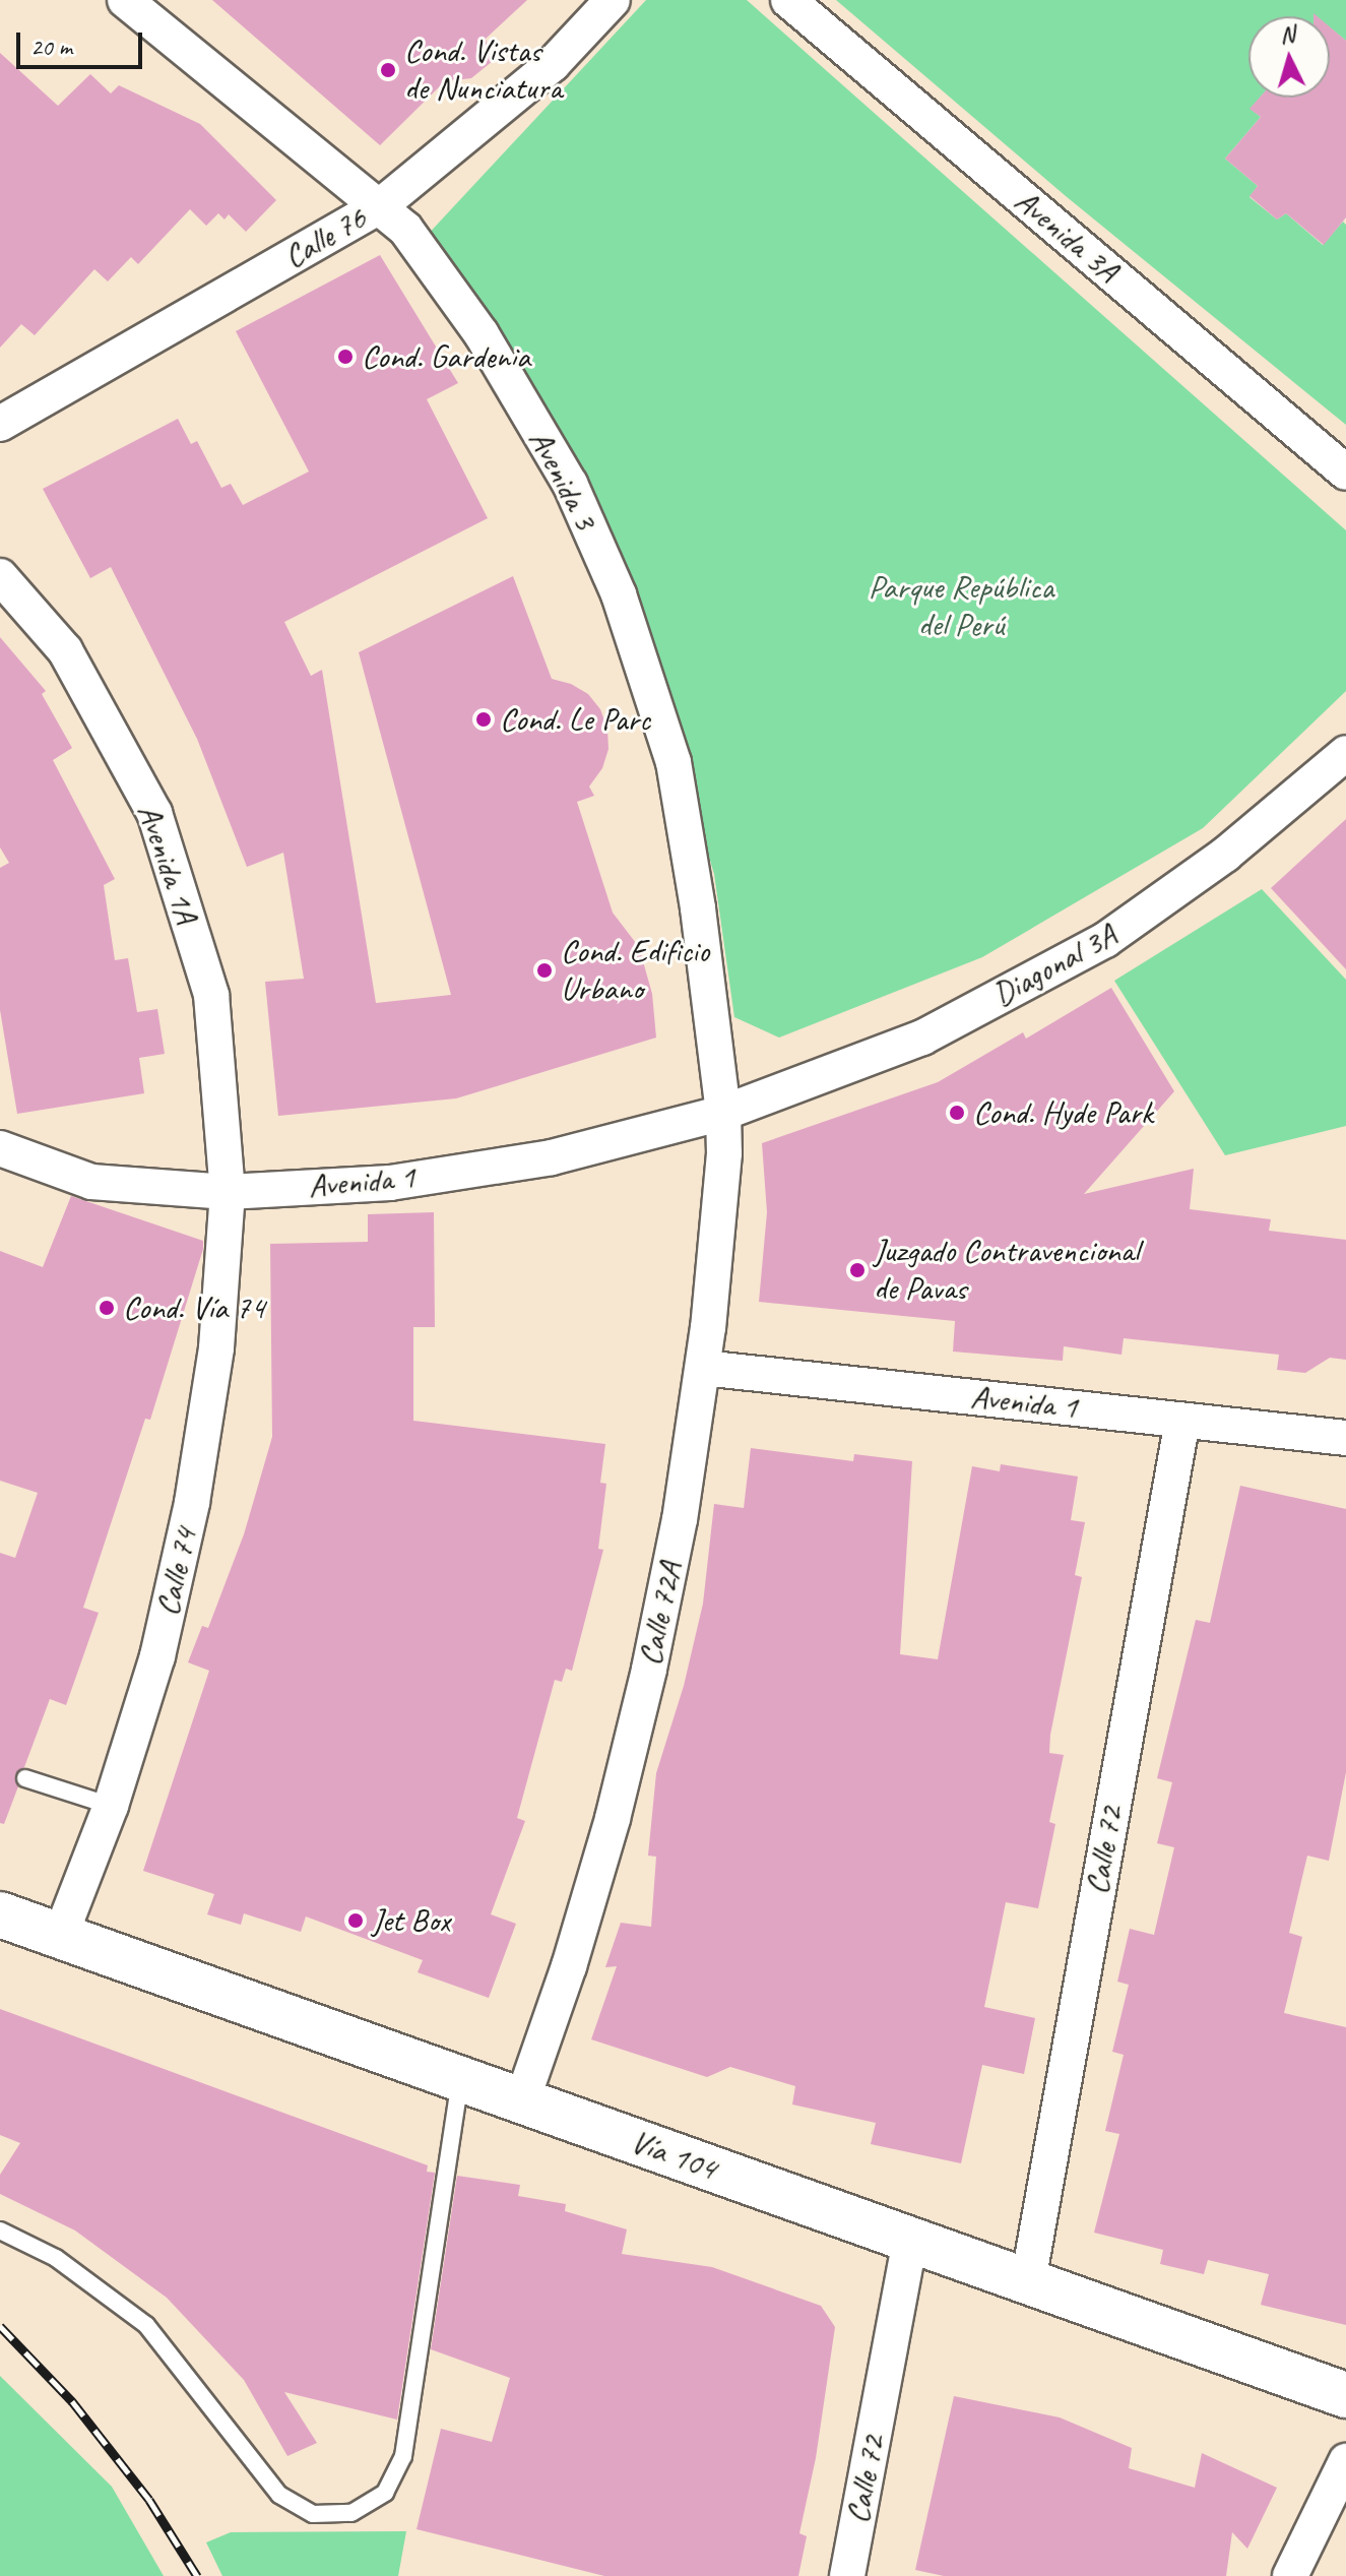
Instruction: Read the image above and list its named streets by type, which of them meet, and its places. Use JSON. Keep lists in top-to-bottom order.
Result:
{
  "streets": {
    "main road": ["Vía 104"],
    "street": [
      "Avenida 3A",
      "Calle 76",
      "Avenida 3",
      "Avenida 1A",
      "Diagonal 3A",
      "Avenida 1",
      "Calle 74",
      "Calle 72A",
      "Calle 72"
    ]
  },
  "crossings": [
    ["Calle 76", "Avenida 3"],
    ["Avenida 3", "Diagonal 3A"],
    ["Avenida 3", "Avenida 1"],
    ["Avenida 3", "Calle 72A"],
    ["Avenida 1A", "Avenida 1"],
    ["Avenida 1A", "Calle 74"],
    ["Diagonal 3A", "Avenida 1"],
    ["Diagonal 3A", "Calle 72A"],
    ["Avenida 1", "Calle 74"],
    ["Avenida 1", "Calle 72A"],
    ["Avenida 1", "Calle 72"],
    ["Calle 74", "Vía 104"],
    ["Calle 72A", "Vía 104"],
    ["Calle 72", "Vía 104"]
  ],
  "parks": ["Parque República del Perú"],
  "places": [
    "Cond. Vistas de Nunciatura",
    "Cond. Gardenia",
    "Cond. Le Parc",
    "Cond. Edificio Urbano",
    "Cond. Hyde Park",
    "Juzgado Contravencional de Pavas",
    "Cond. Vía 74",
    "Jet Box"
  ],
  "scale_bar": "20 m",
  "north": "top"
}
